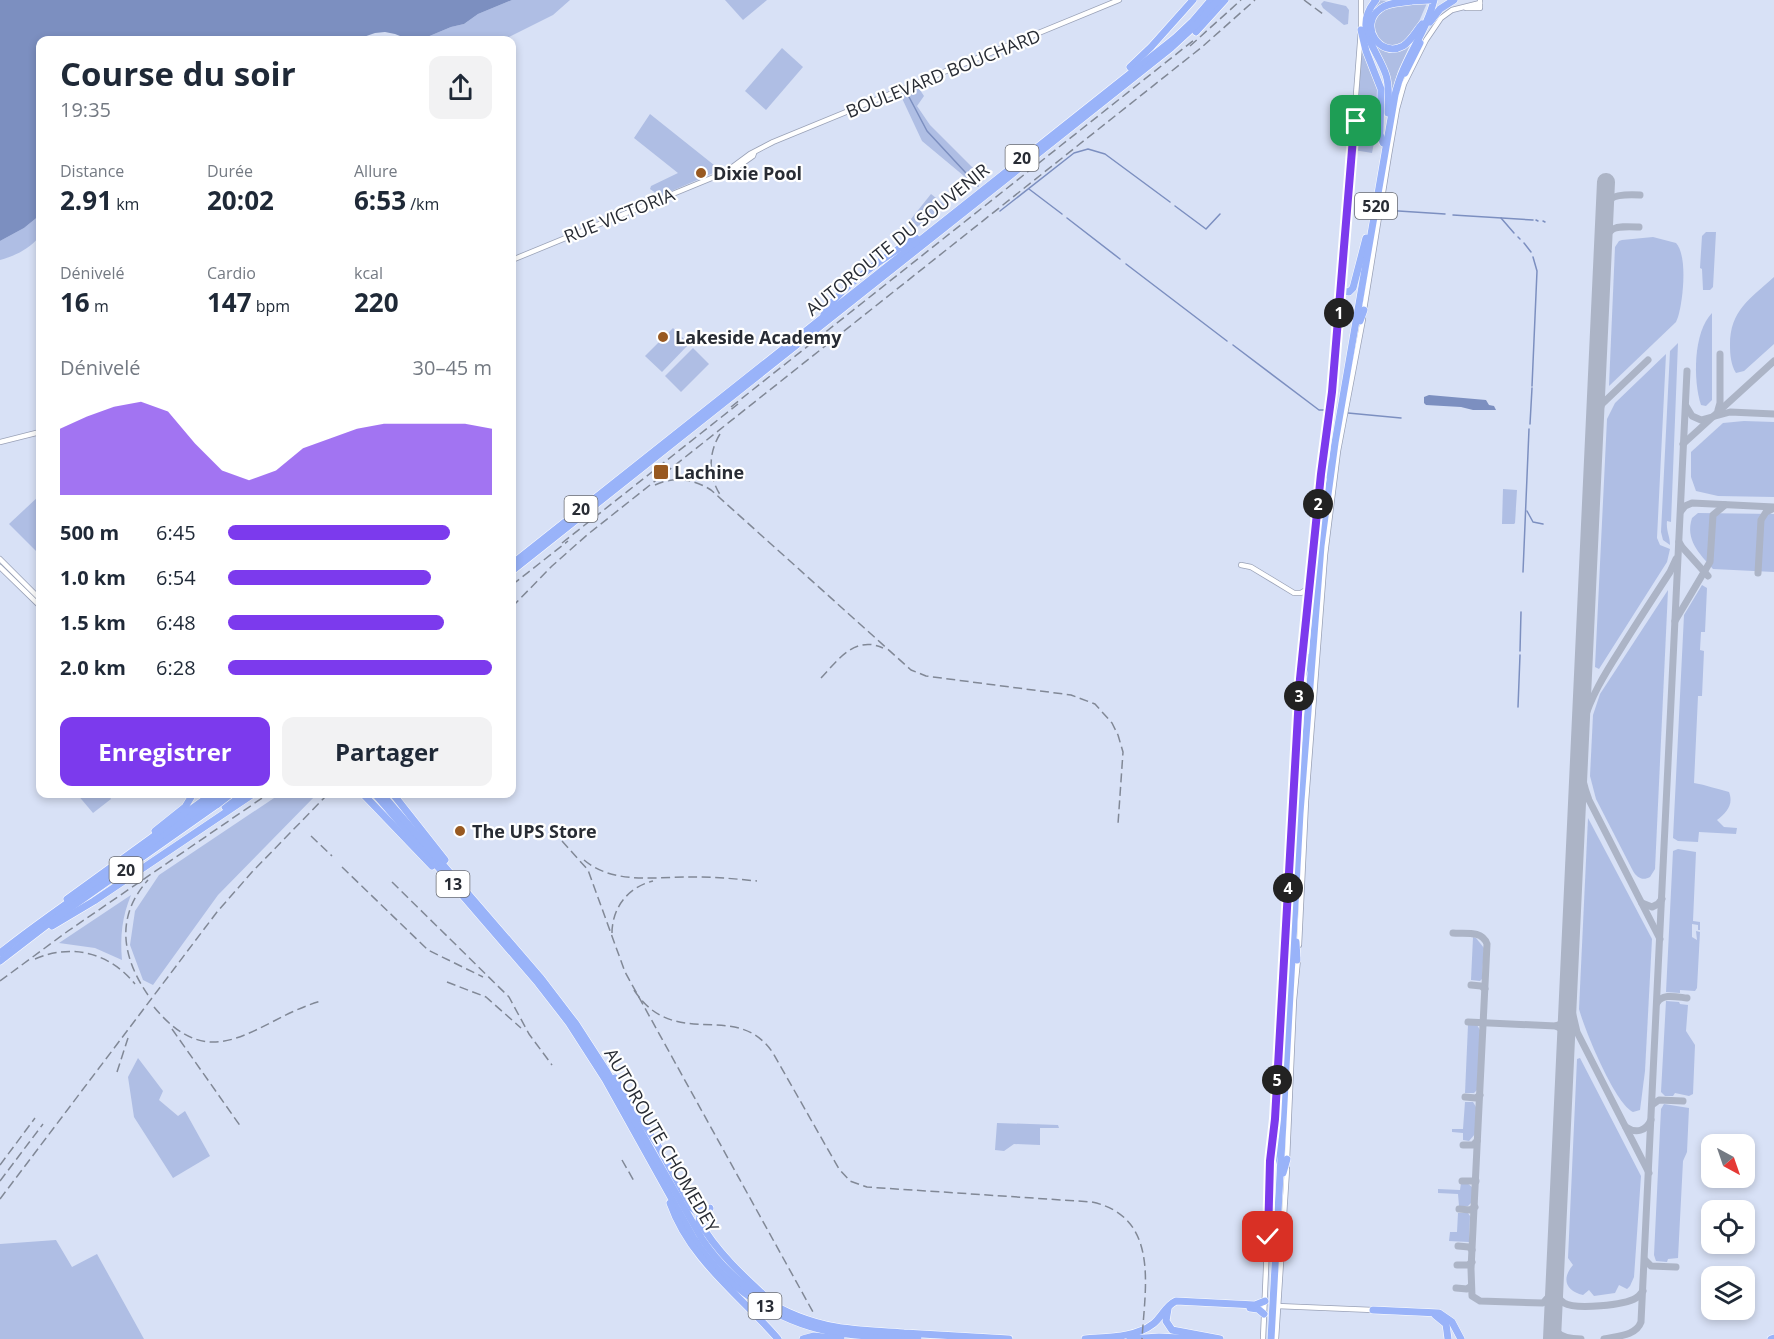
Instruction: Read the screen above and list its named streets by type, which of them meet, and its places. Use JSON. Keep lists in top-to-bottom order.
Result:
{
  "streets": {
    "highway": [
      "20",
      "520",
      "AUTOROUTE DU SOUVENIR",
      "13",
      "AUTOROUTE CHOMEDEY"
    ],
    "main road": ["BOULEVARD BOUCHARD", "RUE VICTORIA"]
  },
  "crossings": [
    ["BOULEVARD BOUCHARD", "RUE VICTORIA"]
  ],
  "places": {
    "other": ["Dixie Pool", "Lakeside Academy", "The UPS Store"],
    "transit": ["Lachine"]
  },
  "north": "bottom right",
  "page": {
    "heading": ["Course du soir", "19:35"],
    "stats": [
      ["Distance", "2.91 km"],
      ["Durée", "20:02"],
      ["Allure", "6:53 /km"],
      ["Dénivelé", "16 m"],
      ["Cardio", "147 bpm"],
      ["kcal", "220"]
    ],
    "pins": [
      "1",
      "2",
      "3",
      "4",
      "5"
    ],
    "chart": ["Dénivelé", "30–45 m"],
    "list": [
      {
        "name": "500 m",
        "note": "6:45"
      },
      {
        "name": "1.0 km",
        "note": "6:54"
      },
      {
        "name": "1.5 km",
        "note": "6:48"
      },
      {
        "name": "2.0 km",
        "note": "6:28"
      }
    ],
    "buttons": ["Enregistrer", "Partager"]
  }
}
